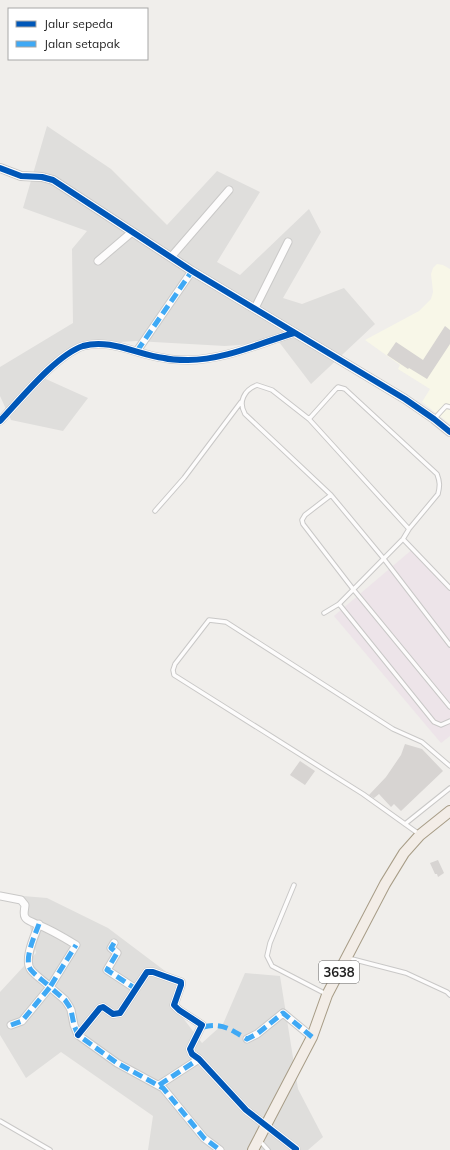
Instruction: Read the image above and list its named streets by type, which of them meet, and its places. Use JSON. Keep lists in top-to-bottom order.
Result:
{
  "streets": {
    "main road": ["3638"]
  },
  "legend": ["Jalur sepeda", "Jalan setapak"]
}
